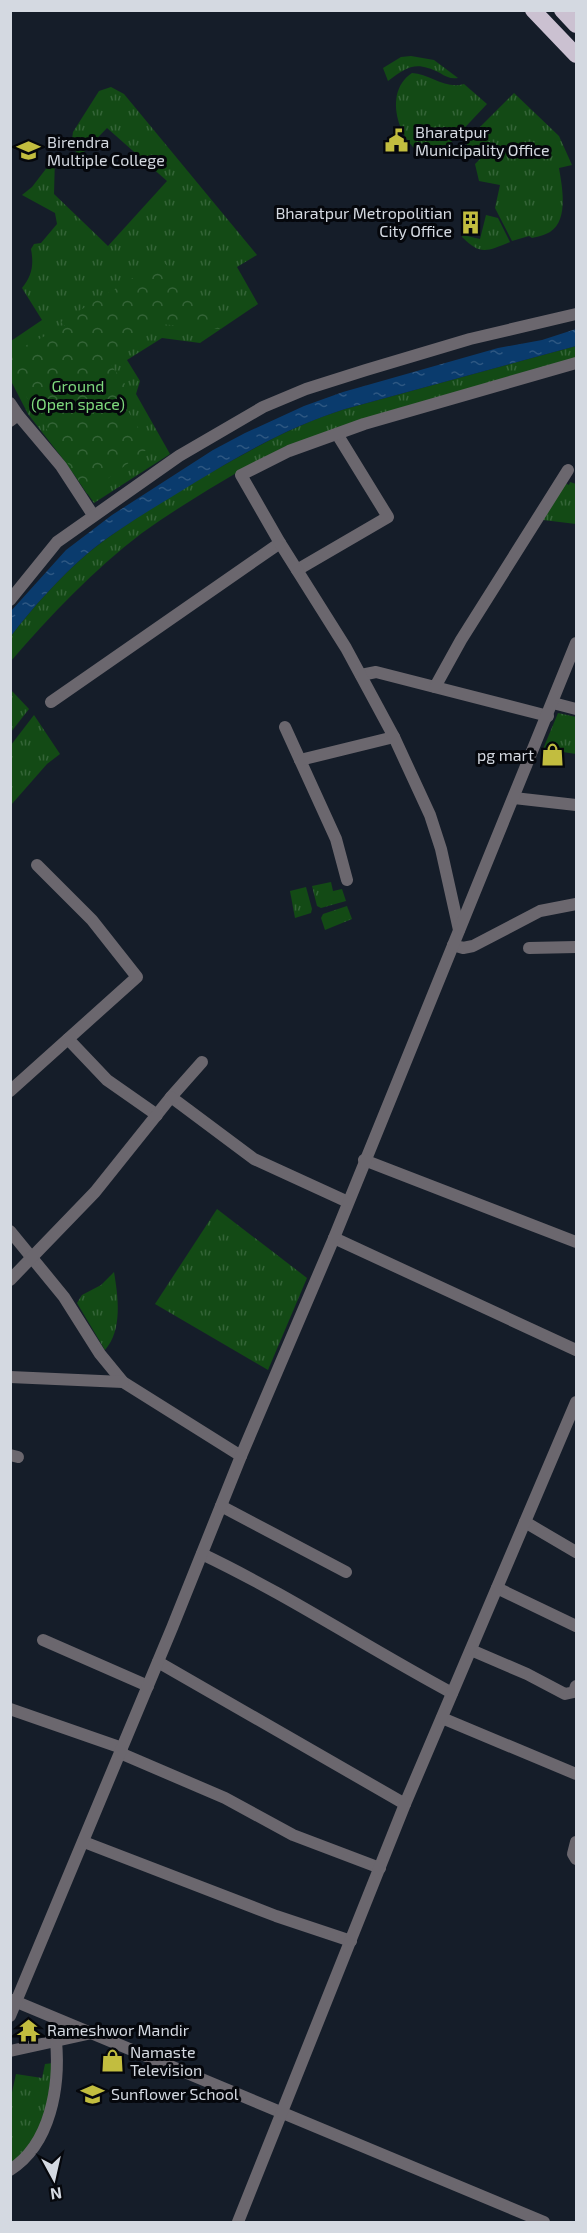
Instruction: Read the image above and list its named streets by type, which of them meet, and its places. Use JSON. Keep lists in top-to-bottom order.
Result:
{
  "parks": ["Ground (Open space)"],
  "places": {
    "public building": ["Bharatpur Municipality Office"],
    "school or university": ["Birendra Multiple College", "Sunflower School"],
    "building": ["Bharatpur Metropolitian City Office"],
    "shop": ["pg mart", "Namaste Television"],
    "temple": ["Rameshwor Mandir"]
  },
  "north": "bottom"
}
